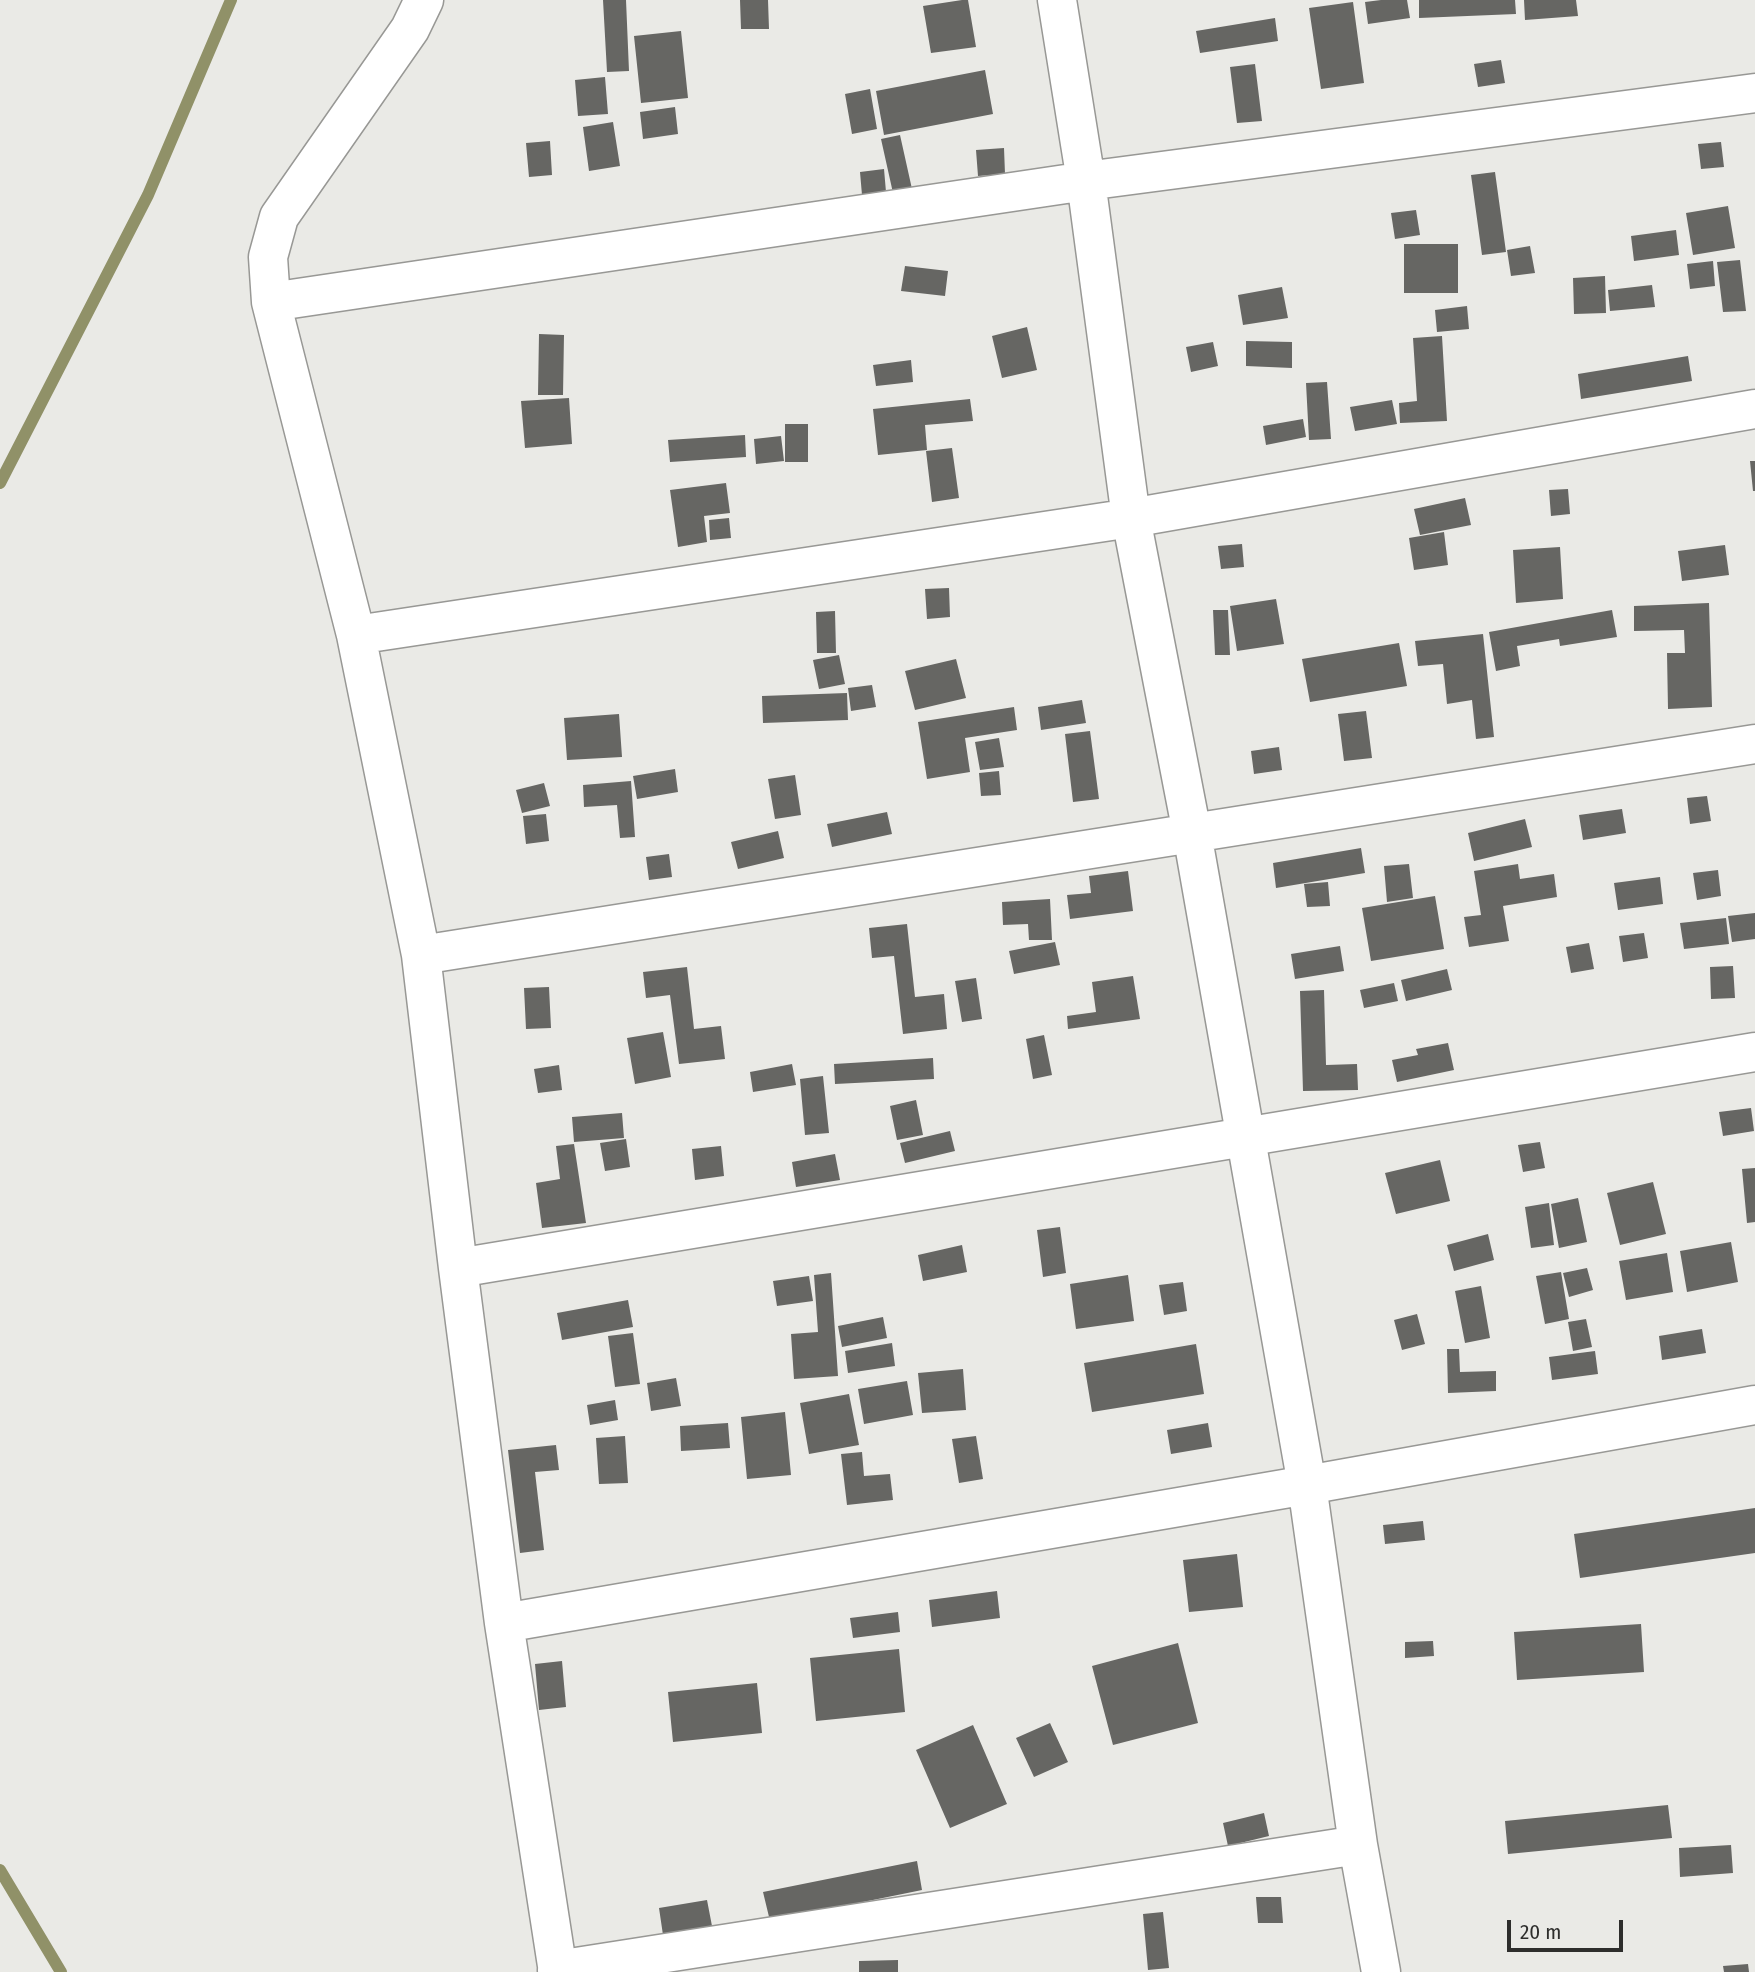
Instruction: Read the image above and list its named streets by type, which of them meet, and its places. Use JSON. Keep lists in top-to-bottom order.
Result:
{
  "scale_bar": "20 m"
}
